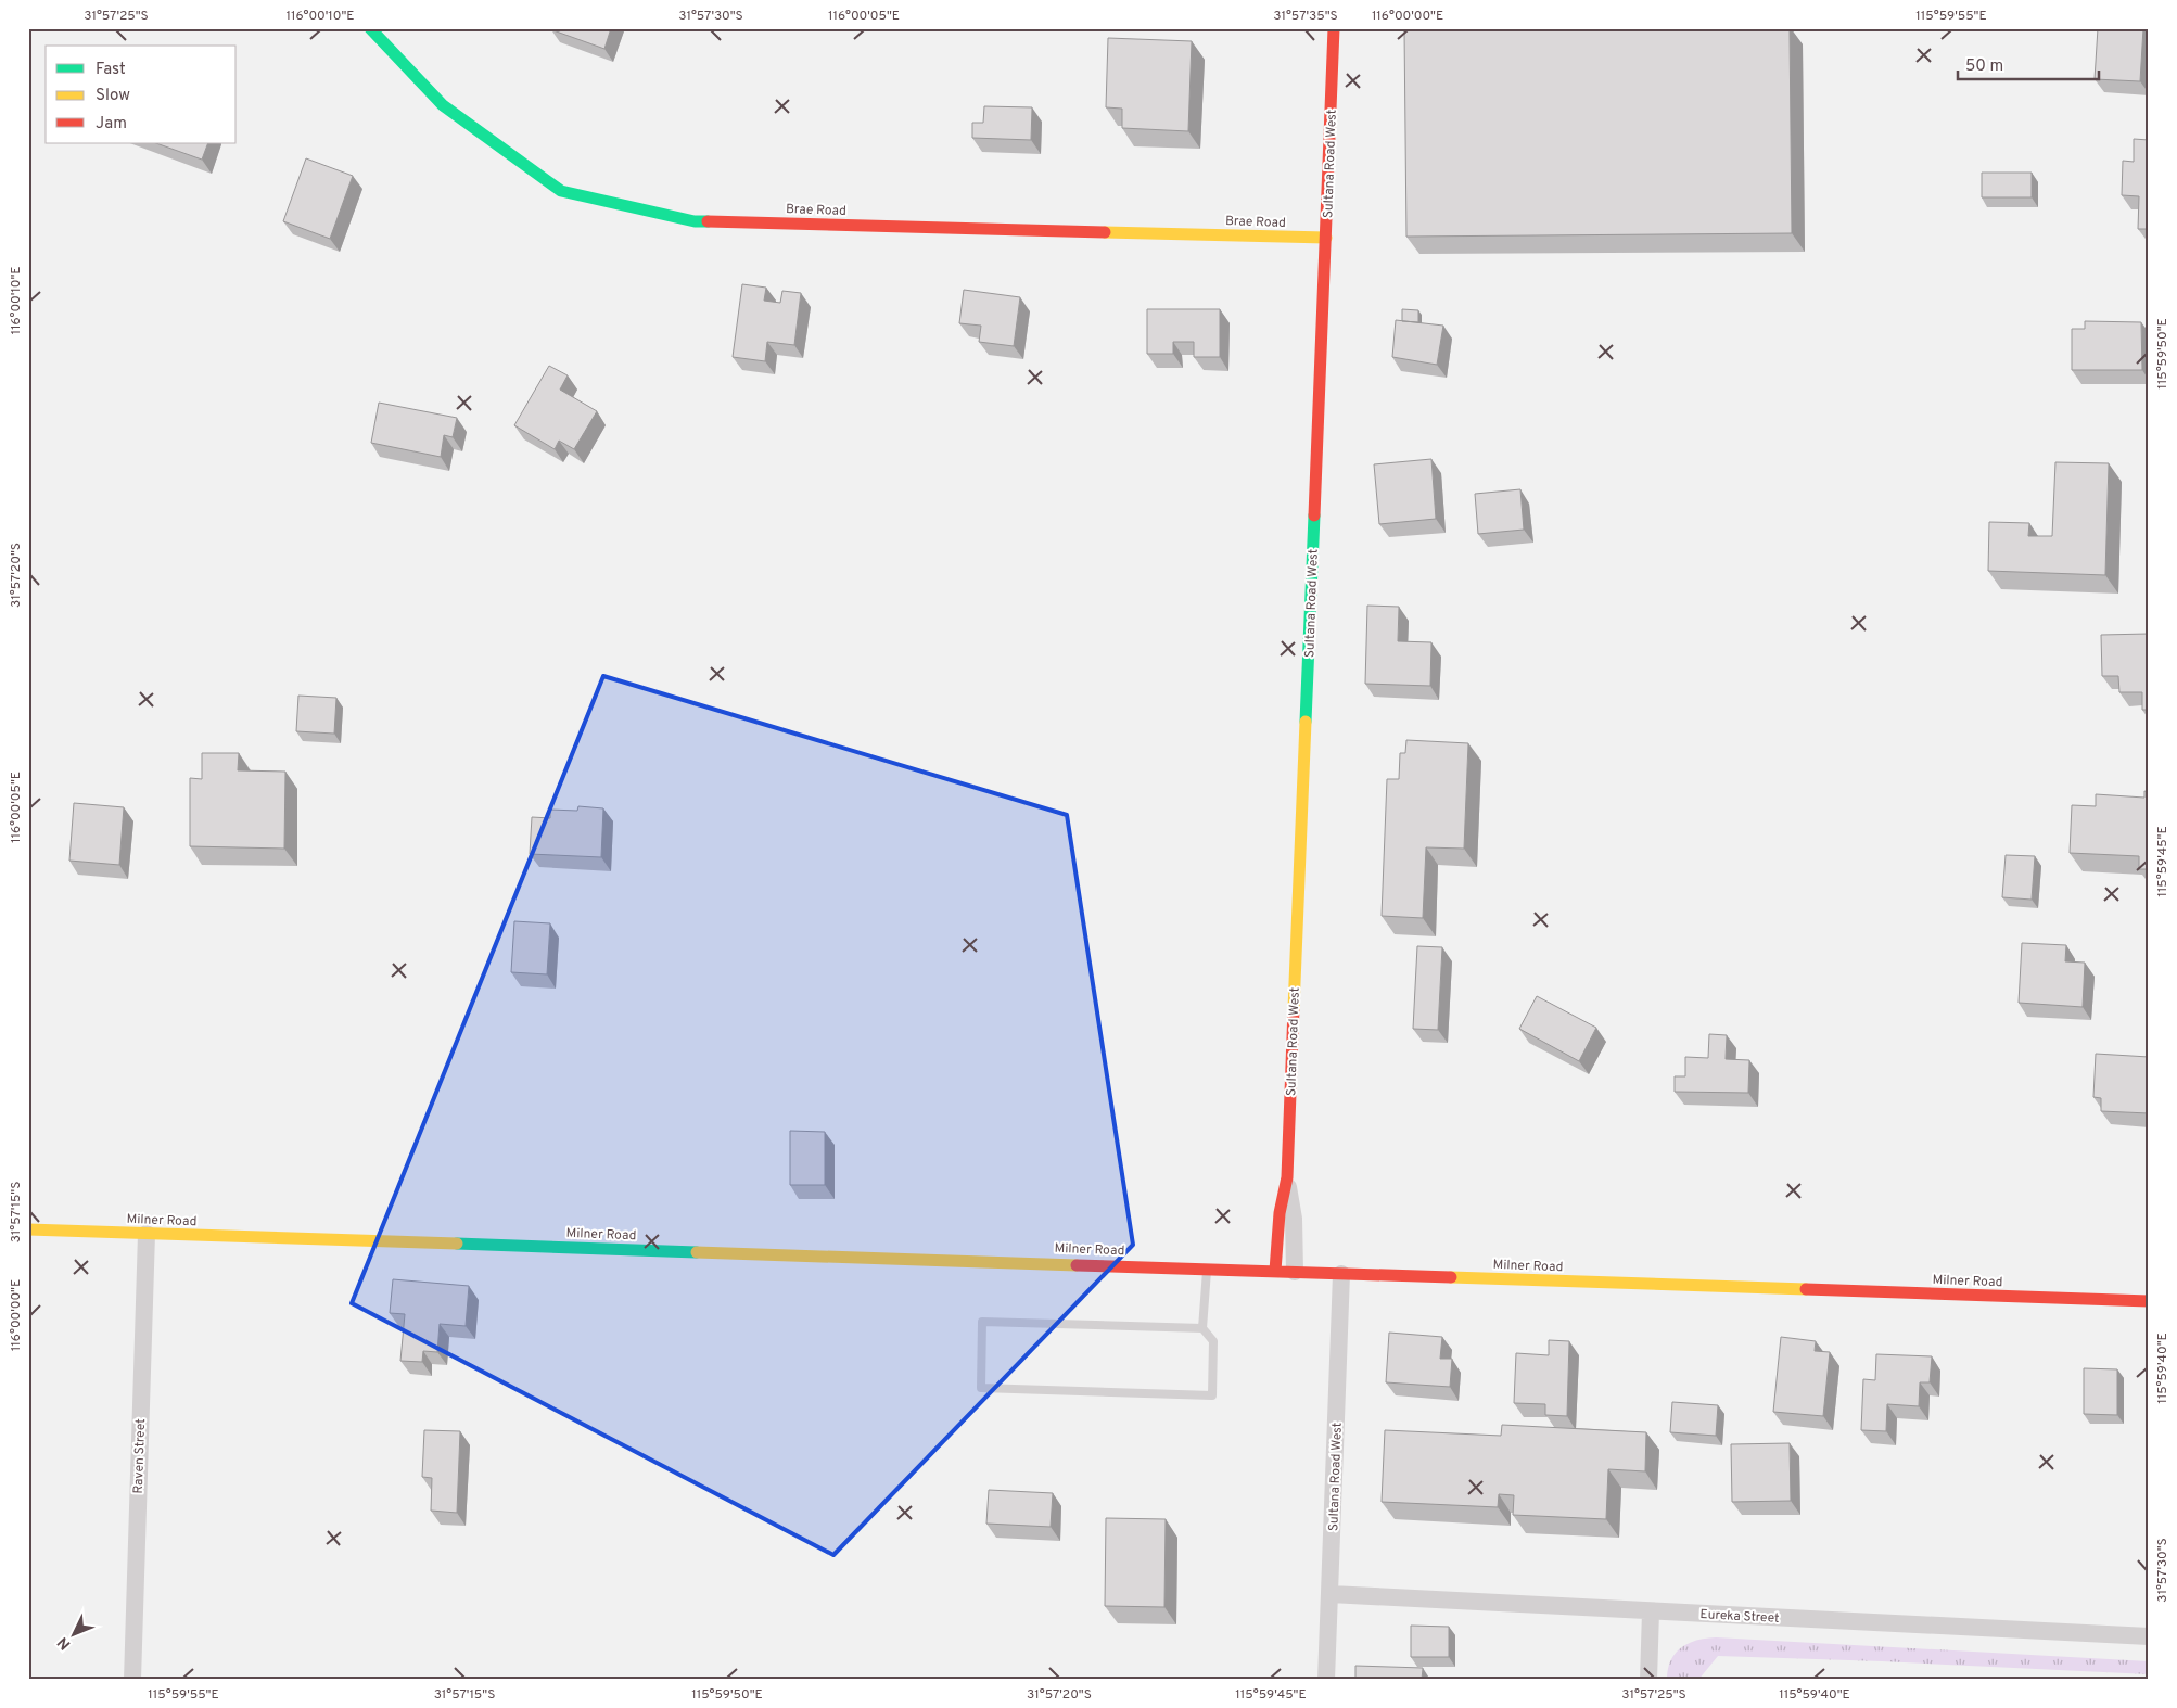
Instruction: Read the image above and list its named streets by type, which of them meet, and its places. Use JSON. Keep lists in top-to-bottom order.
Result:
{
  "streets": {
    "street": [
      "Sultana Road West",
      "Brae Road",
      "Milner Road",
      "Raven Street",
      "Eureka Street"
    ]
  },
  "crossings": [
    ["Sultana Road West", "Brae Road"],
    ["Sultana Road West", "Milner Road"],
    ["Sultana Road West", "Eureka Street"],
    ["Milner Road", "Raven Street"]
  ],
  "legend": ["Fast", "Slow", "Jam"],
  "scale_bar": "50 m",
  "north": "bottom left",
  "coordinates": [
    "31°57'25\"S",
    "116°00'10\"E",
    "31°57'30\"S",
    "116°00'05\"E",
    "31°57'35\"S",
    "116°00'00\"E",
    "115°59'55\"E",
    "115°59'50\"E",
    "31°57'20\"S",
    "115°59'45\"E",
    "31°57'15\"S",
    "115°59'40\"E"
  ]
}
